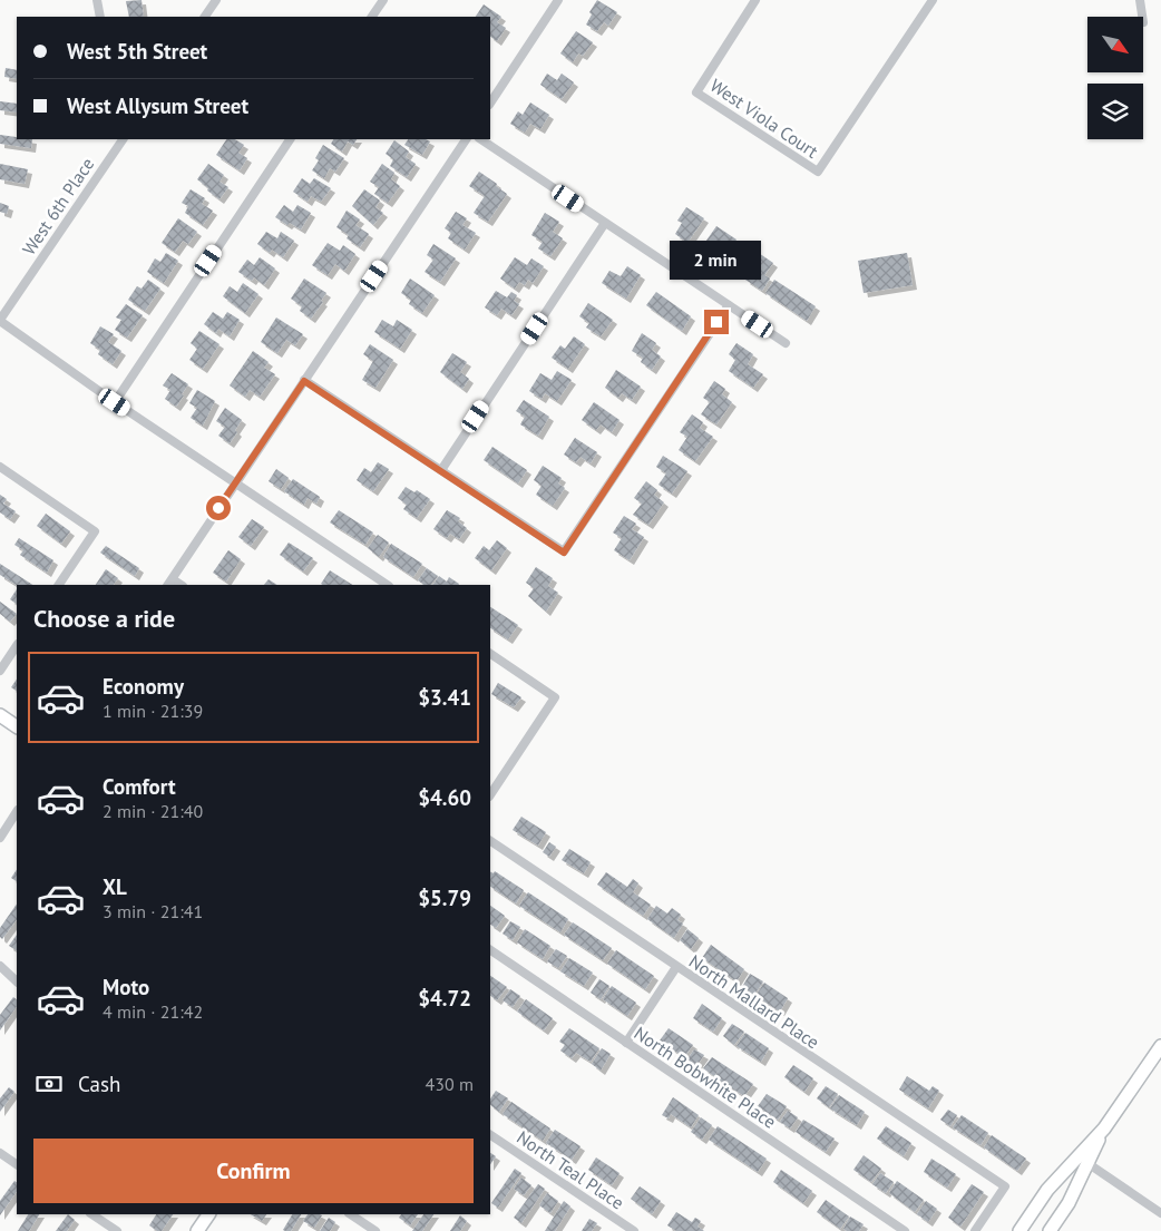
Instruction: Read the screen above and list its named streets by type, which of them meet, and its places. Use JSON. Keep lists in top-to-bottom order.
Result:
{
  "streets": {
    "street": [
      "West Viola Court",
      "West 6th Place",
      "North Mallard Place",
      "North Bobwhite Place",
      "North Teal Place"
    ]
  },
  "north": "bottom right",
  "page": {
    "banner": ["West 5th Street", "West Allysum Street"],
    "bubble": "2 min",
    "heading": "Choose a ride",
    "list": [
      {
        "name": "Economy",
        "note": "1 min · 21:39",
        "value": "$3.41"
      },
      {
        "name": "Comfort",
        "note": "2 min · 21:40",
        "value": "$4.60"
      },
      {
        "name": "XL",
        "note": "3 min · 21:41",
        "value": "$5.79"
      },
      {
        "name": "Moto",
        "note": "4 min · 21:42",
        "value": "$4.72"
      }
    ],
    "pay": ["Cash", "430 m"],
    "buttons": "Confirm"
  }
}
